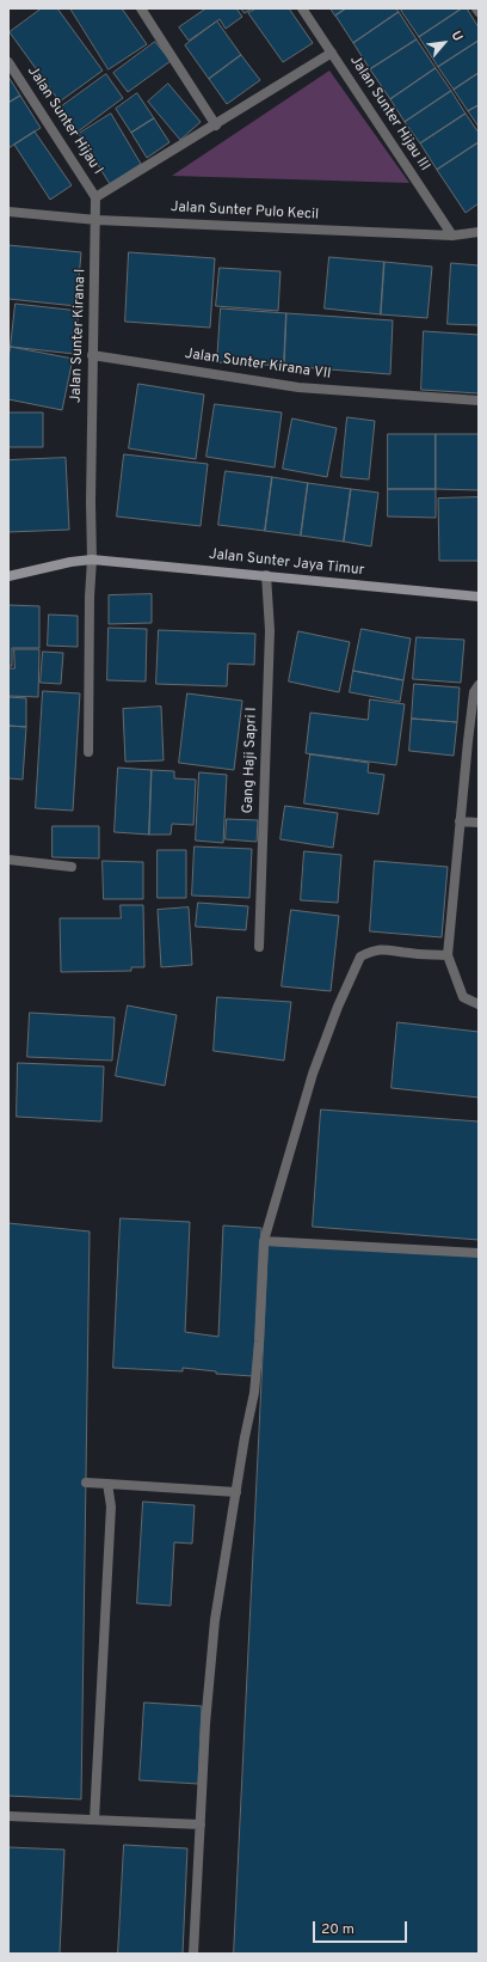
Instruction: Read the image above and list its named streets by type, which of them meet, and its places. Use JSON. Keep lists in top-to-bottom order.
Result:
{
  "streets": {
    "street": [
      "Jalan Sunter Hijau III",
      "Jalan Sunter Hijau I",
      "Jalan Sunter Pulo Kecil",
      "Jalan Sunter Kirana I",
      "Jalan Sunter Kirana VII",
      "Jalan Sunter Jaya Timur",
      "Gang Haji Sapri I"
    ]
  },
  "crossings": [
    ["Jalan Sunter Hijau III", "Jalan Sunter Pulo Kecil"],
    ["Jalan Sunter Hijau I", "Jalan Sunter Kirana I"],
    ["Jalan Sunter Pulo Kecil", "Jalan Sunter Kirana I"],
    ["Jalan Sunter Kirana I", "Jalan Sunter Kirana VII"],
    ["Jalan Sunter Kirana I", "Jalan Sunter Jaya Timur"],
    ["Jalan Sunter Jaya Timur", "Gang Haji Sapri I"]
  ],
  "scale_bar": "20 m",
  "north": "top right"
}
